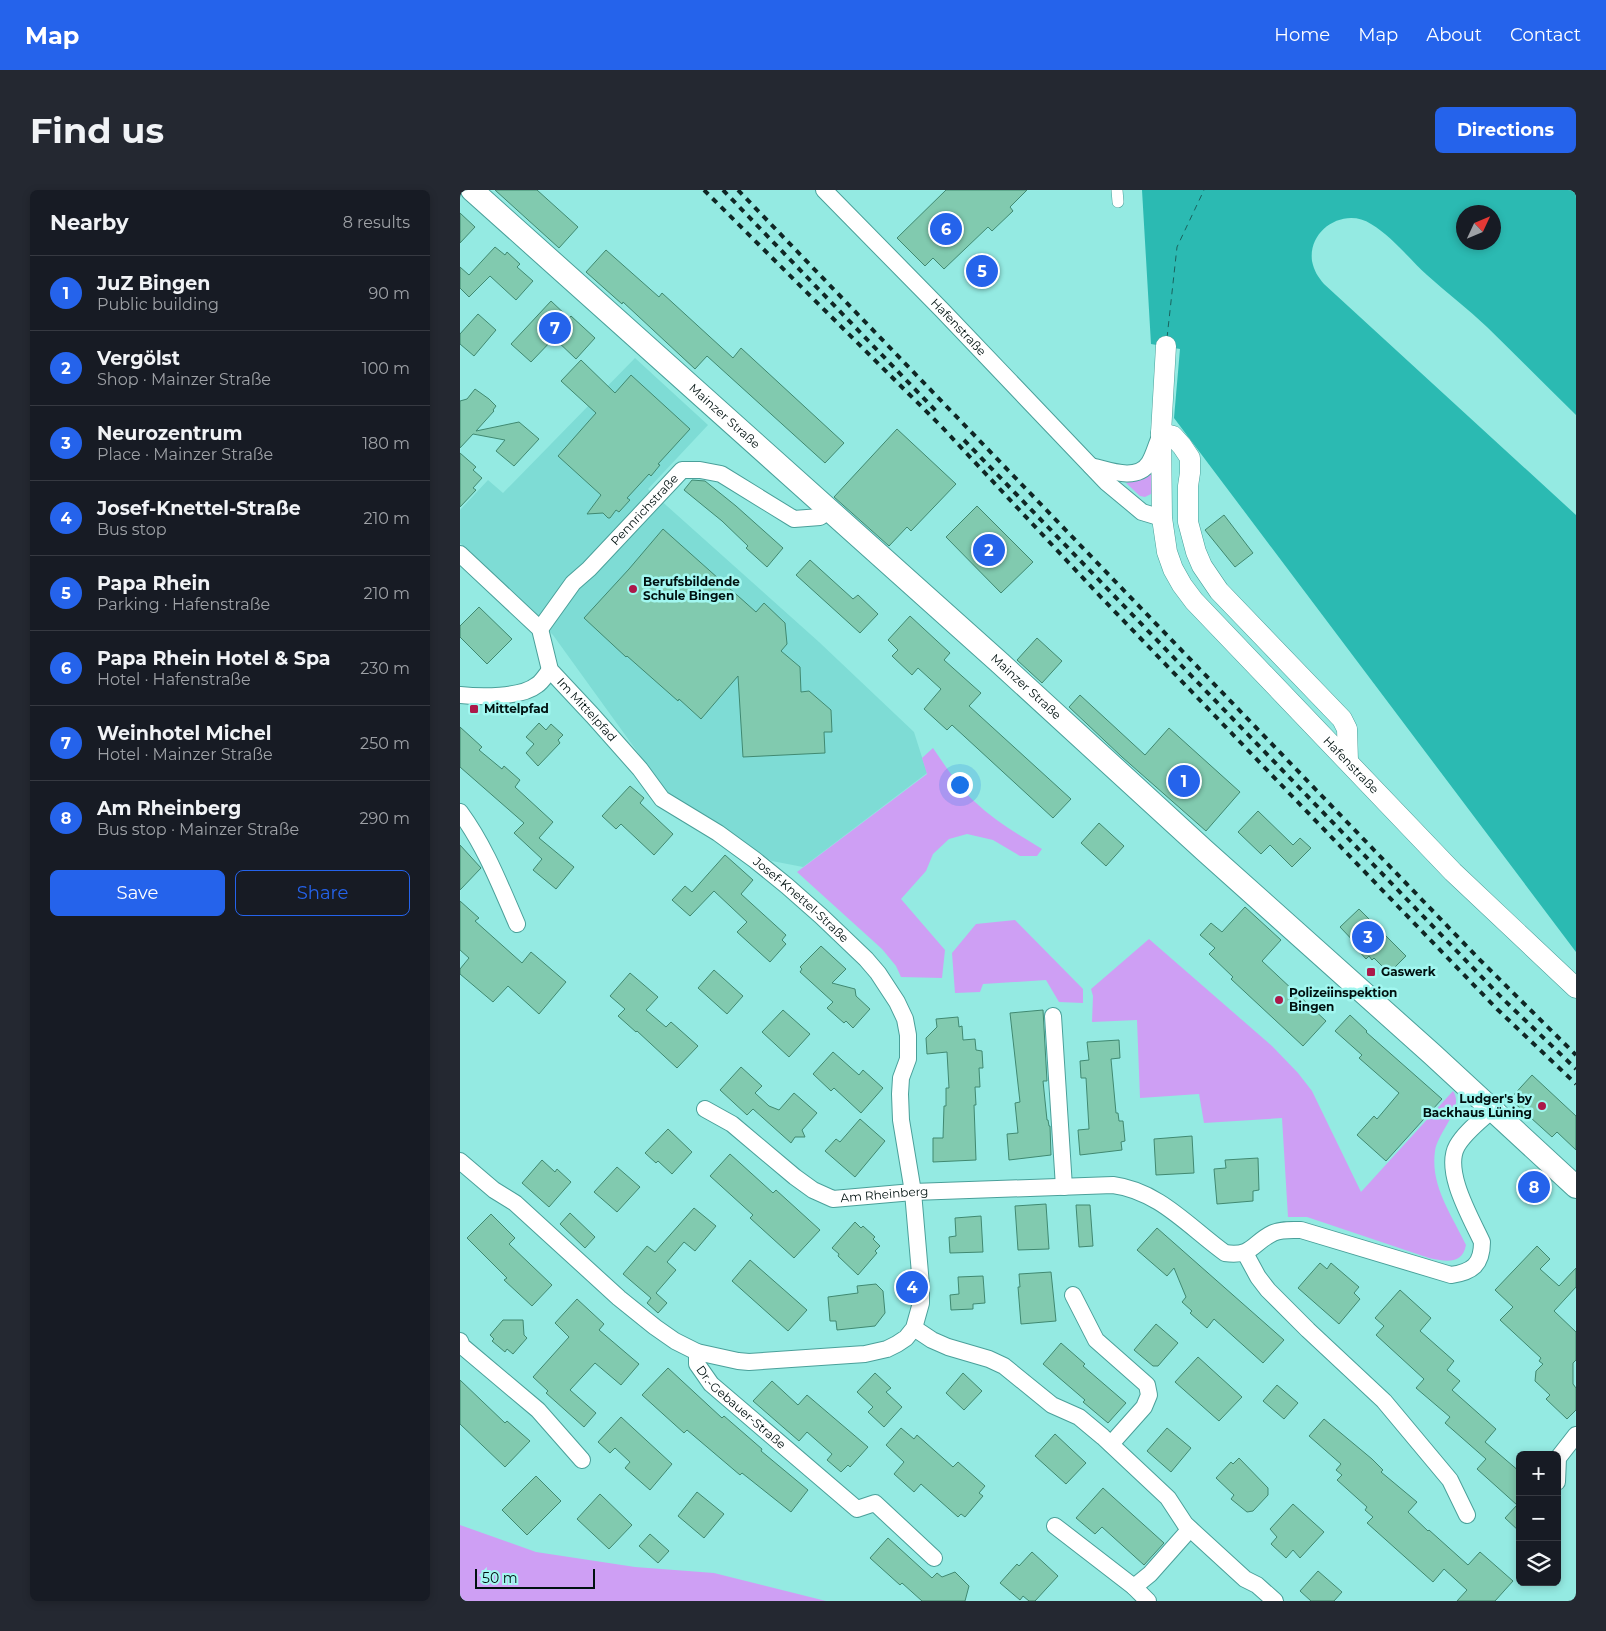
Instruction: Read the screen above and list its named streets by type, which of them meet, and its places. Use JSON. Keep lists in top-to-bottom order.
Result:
{
  "streets": {
    "main road": ["Mainzer Straße"],
    "street": [
      "Hafenstraße",
      "Pennrichstraße",
      "Im Mittelpfad",
      "Josef-Knettel-Straße",
      "Am Rheinberg",
      "Dr.-Gebauer-Straße"
    ]
  },
  "crossings": [
    ["Mainzer Straße", "Pennrichstraße"],
    ["Pennrichstraße", "Im Mittelpfad"],
    ["Im Mittelpfad", "Josef-Knettel-Straße"],
    ["Josef-Knettel-Straße", "Am Rheinberg"]
  ],
  "places": {
    "other": ["Berufsbildende Schule Bingen", "Polizeiinspektion Bingen", "Ludger's by Backhaus Lüning"],
    "transit": ["Mittelpfad", "Gaswerk"]
  },
  "scale_bar": "50 m",
  "north": "top right",
  "page": {
    "header": "Map",
    "nav": [
      "Home",
      "Map",
      "About",
      "Contact"
    ],
    "buttons": [
      "Directions",
      ["Save", "Share"]
    ],
    "title": "Find us",
    "heading": ["Nearby", "8 results"],
    "pins": [
      "6",
      "5",
      "7",
      "2",
      "1",
      "3",
      "8",
      "4"
    ],
    "list": [
      {
        "mark": "1",
        "name": "JuZ Bingen",
        "note": "Public building",
        "value": "90 m"
      },
      {
        "mark": "2",
        "name": "Vergölst",
        "note": "Shop · Mainzer Straße",
        "value": "100 m"
      },
      {
        "mark": "3",
        "name": "Neurozentrum",
        "note": "Place · Mainzer Straße",
        "value": "180 m"
      },
      {
        "mark": "4",
        "name": "Josef-Knettel-Straße",
        "note": "Bus stop",
        "value": "210 m"
      },
      {
        "mark": "5",
        "name": "Papa Rhein",
        "note": "Parking · Hafenstraße",
        "value": "210 m"
      },
      {
        "mark": "6",
        "name": "Papa Rhein Hotel & Spa",
        "note": "Hotel · Hafenstraße",
        "value": "230 m"
      },
      {
        "mark": "7",
        "name": "Weinhotel Michel",
        "note": "Hotel · Mainzer Straße",
        "value": "250 m"
      },
      {
        "mark": "8",
        "name": "Am Rheinberg",
        "note": "Bus stop · Mainzer Straße",
        "value": "290 m"
      }
    ],
    "map_buttons": ["+", "−"],
    "scale": "50 m"
  }
}
